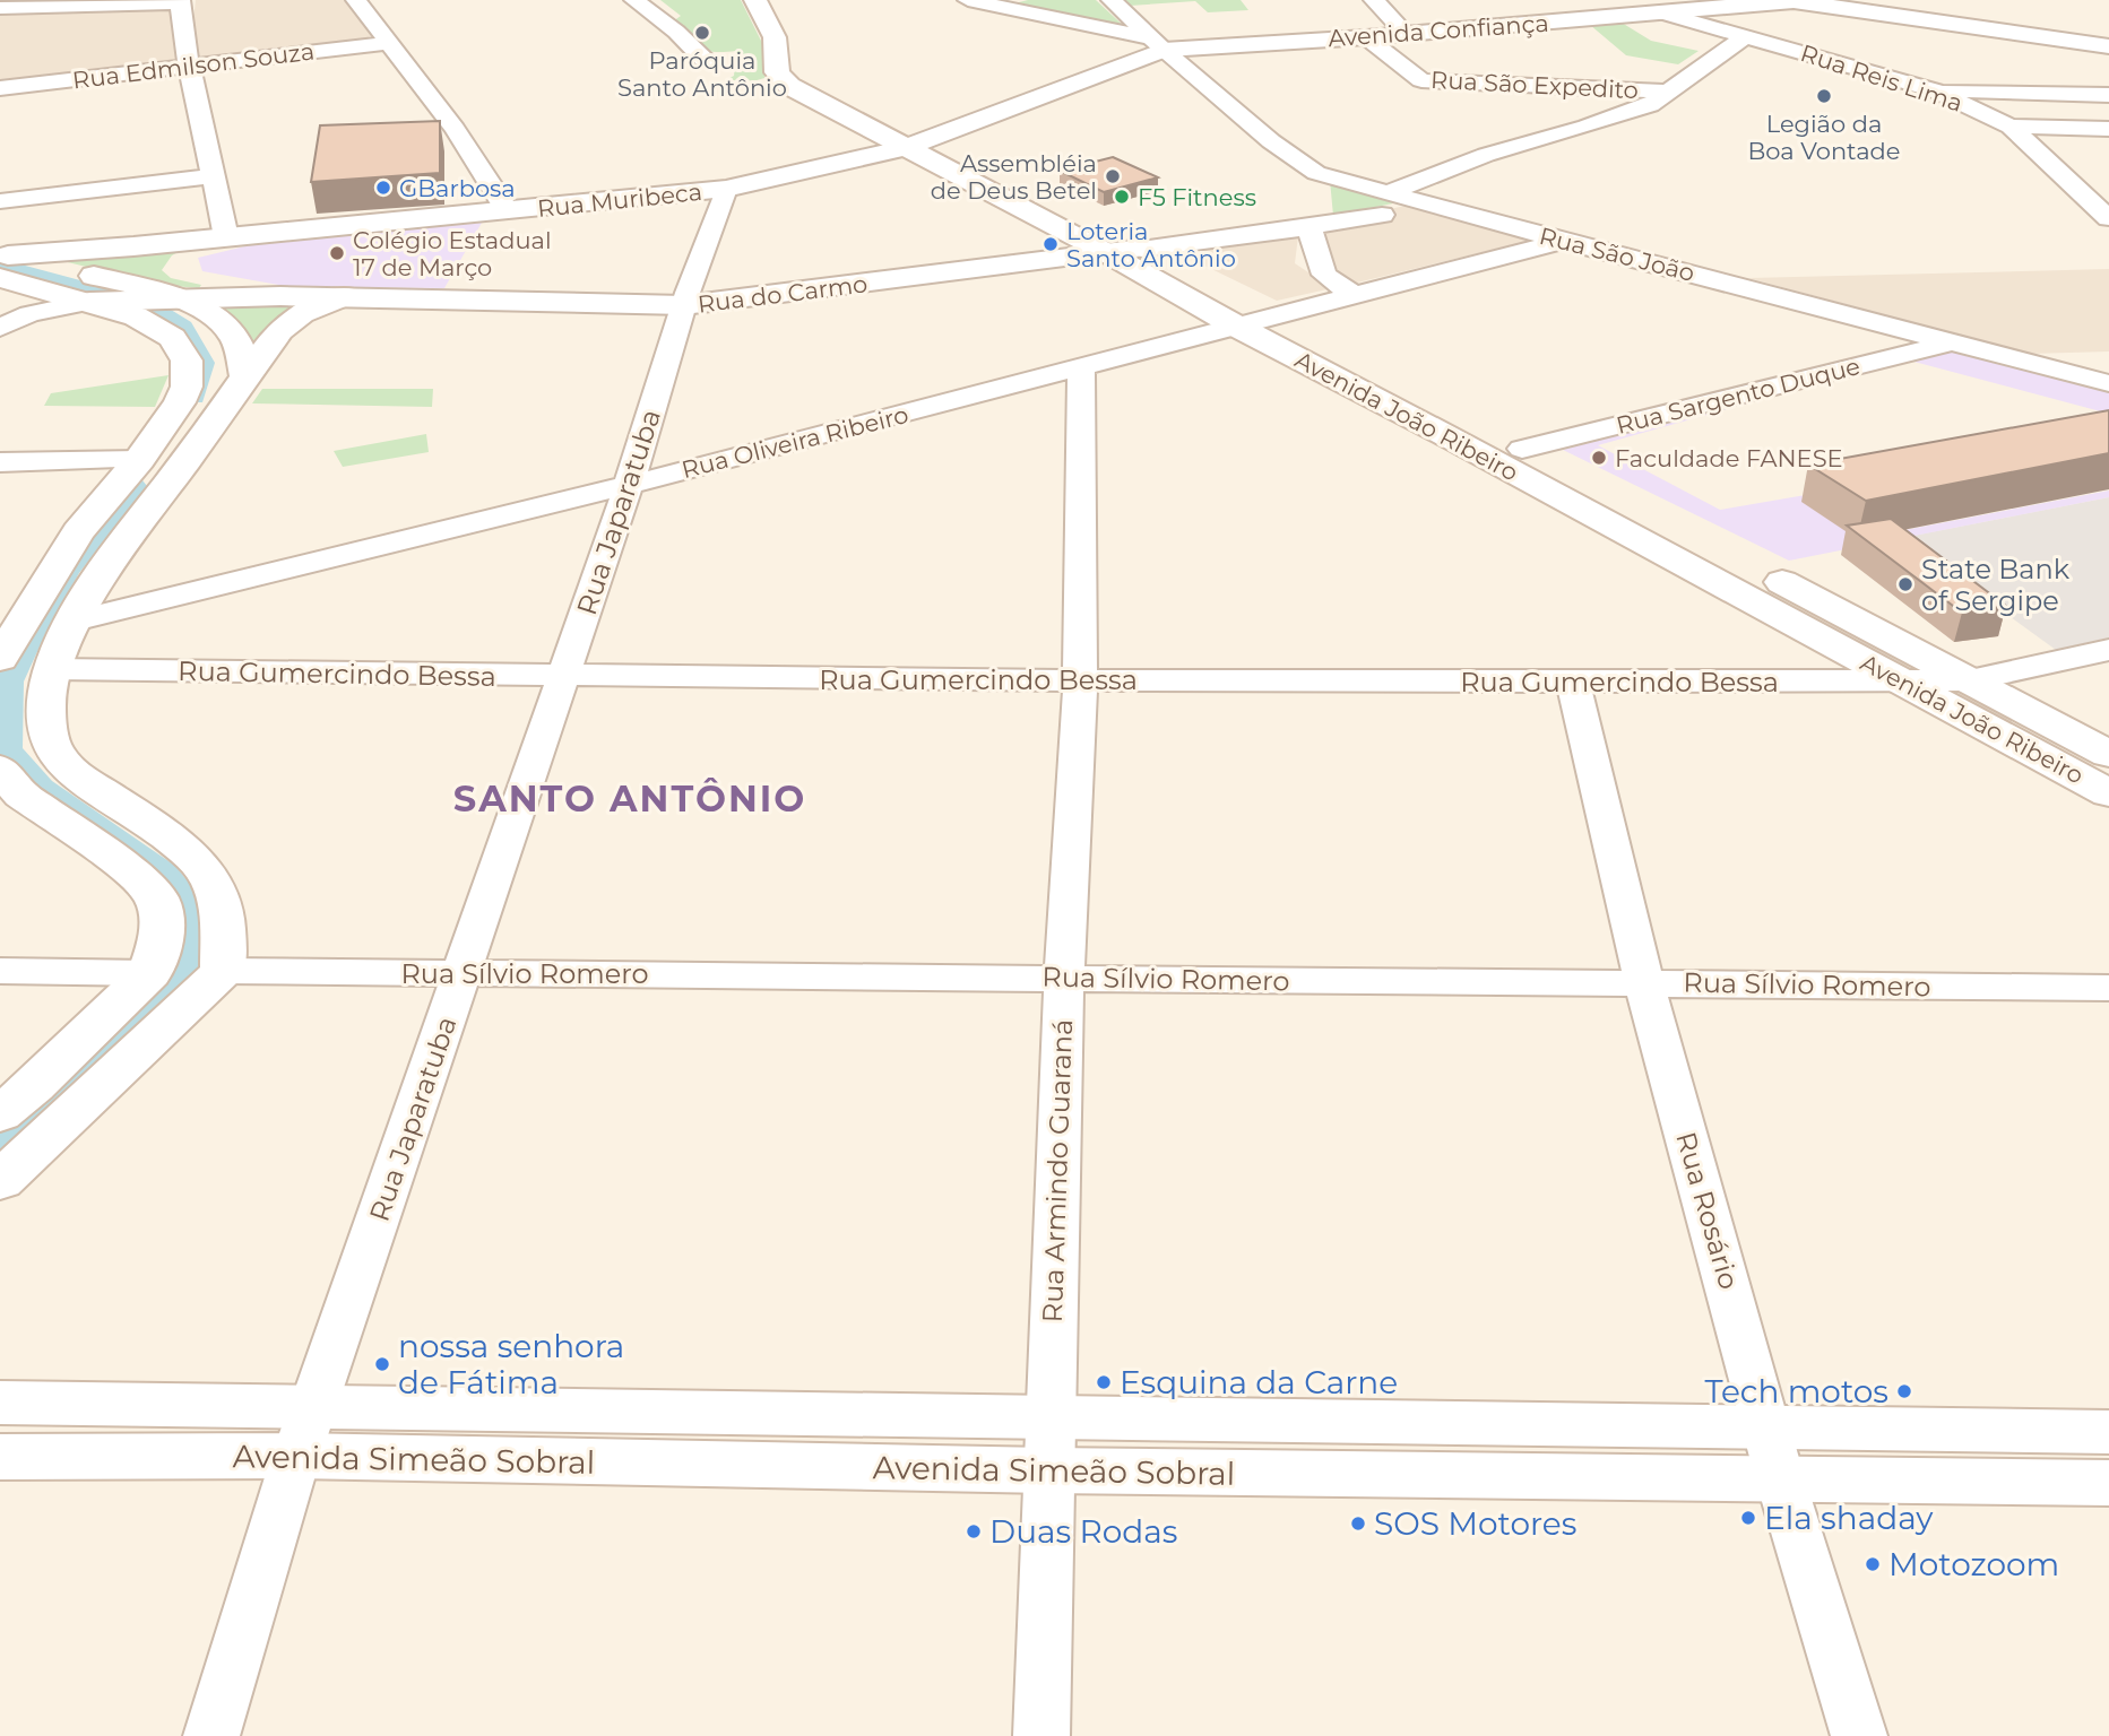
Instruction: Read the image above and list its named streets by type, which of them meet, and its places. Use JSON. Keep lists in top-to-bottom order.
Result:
{
  "streets": {
    "main road": [
      "Avenida Confiança",
      "Rua Muribeca",
      "Rua do Carmo",
      "Avenida João Ribeiro",
      "Avenida Simeão Sobral"
    ],
    "street": [
      "Rua Edmilson Souza",
      "Rua Reis Lima",
      "Rua São Expedito",
      "Rua São João",
      "Rua Sargento Duque",
      "Rua Oliveira Ribeiro",
      "Rua Japaratuba",
      "Rua Gumercindo Bessa",
      "Rua Sílvio Romero",
      "Rua Armindo Guaraná",
      "Rua Rosário"
    ]
  },
  "crossings": [
    ["Avenida Confiança", "Rua Reis Lima"],
    ["Avenida Confiança", "Rua São Expedito"],
    ["Avenida Confiança", "Rua Muribeca"],
    ["Avenida Confiança", "Rua São João"],
    ["Rua Muribeca", "Rua São João"],
    ["Rua Muribeca", "Avenida João Ribeiro"],
    ["Rua Muribeca", "Rua Japaratuba"],
    ["Rua São João", "Rua do Carmo"],
    ["Rua São João", "Rua Sargento Duque"],
    ["Rua do Carmo", "Avenida João Ribeiro"],
    ["Rua do Carmo", "Rua Japaratuba"],
    ["Rua Sargento Duque", "Avenida João Ribeiro"],
    ["Avenida João Ribeiro", "Rua Oliveira Ribeiro"],
    ["Avenida João Ribeiro", "Rua Gumercindo Bessa"],
    ["Rua Oliveira Ribeiro", "Rua Japaratuba"],
    ["Rua Oliveira Ribeiro", "Rua Armindo Guaraná"],
    ["Rua Japaratuba", "Rua Gumercindo Bessa"],
    ["Rua Japaratuba", "Rua Sílvio Romero"],
    ["Rua Japaratuba", "Avenida Simeão Sobral"],
    ["Rua Gumercindo Bessa", "Rua Armindo Guaraná"],
    ["Rua Gumercindo Bessa", "Rua Rosário"],
    ["Rua Sílvio Romero", "Rua Armindo Guaraná"],
    ["Rua Sílvio Romero", "Rua Rosário"],
    ["Rua Armindo Guaraná", "Avenida Simeão Sobral"],
    ["Rua Rosário", "Avenida Simeão Sobral"]
  ],
  "districts": ["SANTO ANTÔNIO"],
  "places": [
    "Paróquia Santo Antônio",
    "Legião da Boa Vontade",
    "Assembléia de Deus Betel",
    "GBarbosa",
    "F5 Fitness",
    "Loteria Santo Antônio",
    "Colégio Estadual 17 de Março",
    "Faculdade FANESE",
    "State Bank of Sergipe",
    "nossa senhora de Fátima",
    "Esquina da Carne",
    "Tech motos",
    "Ela shaday",
    "SOS Motores",
    "Duas Rodas",
    "Motozoom"
  ]
}
